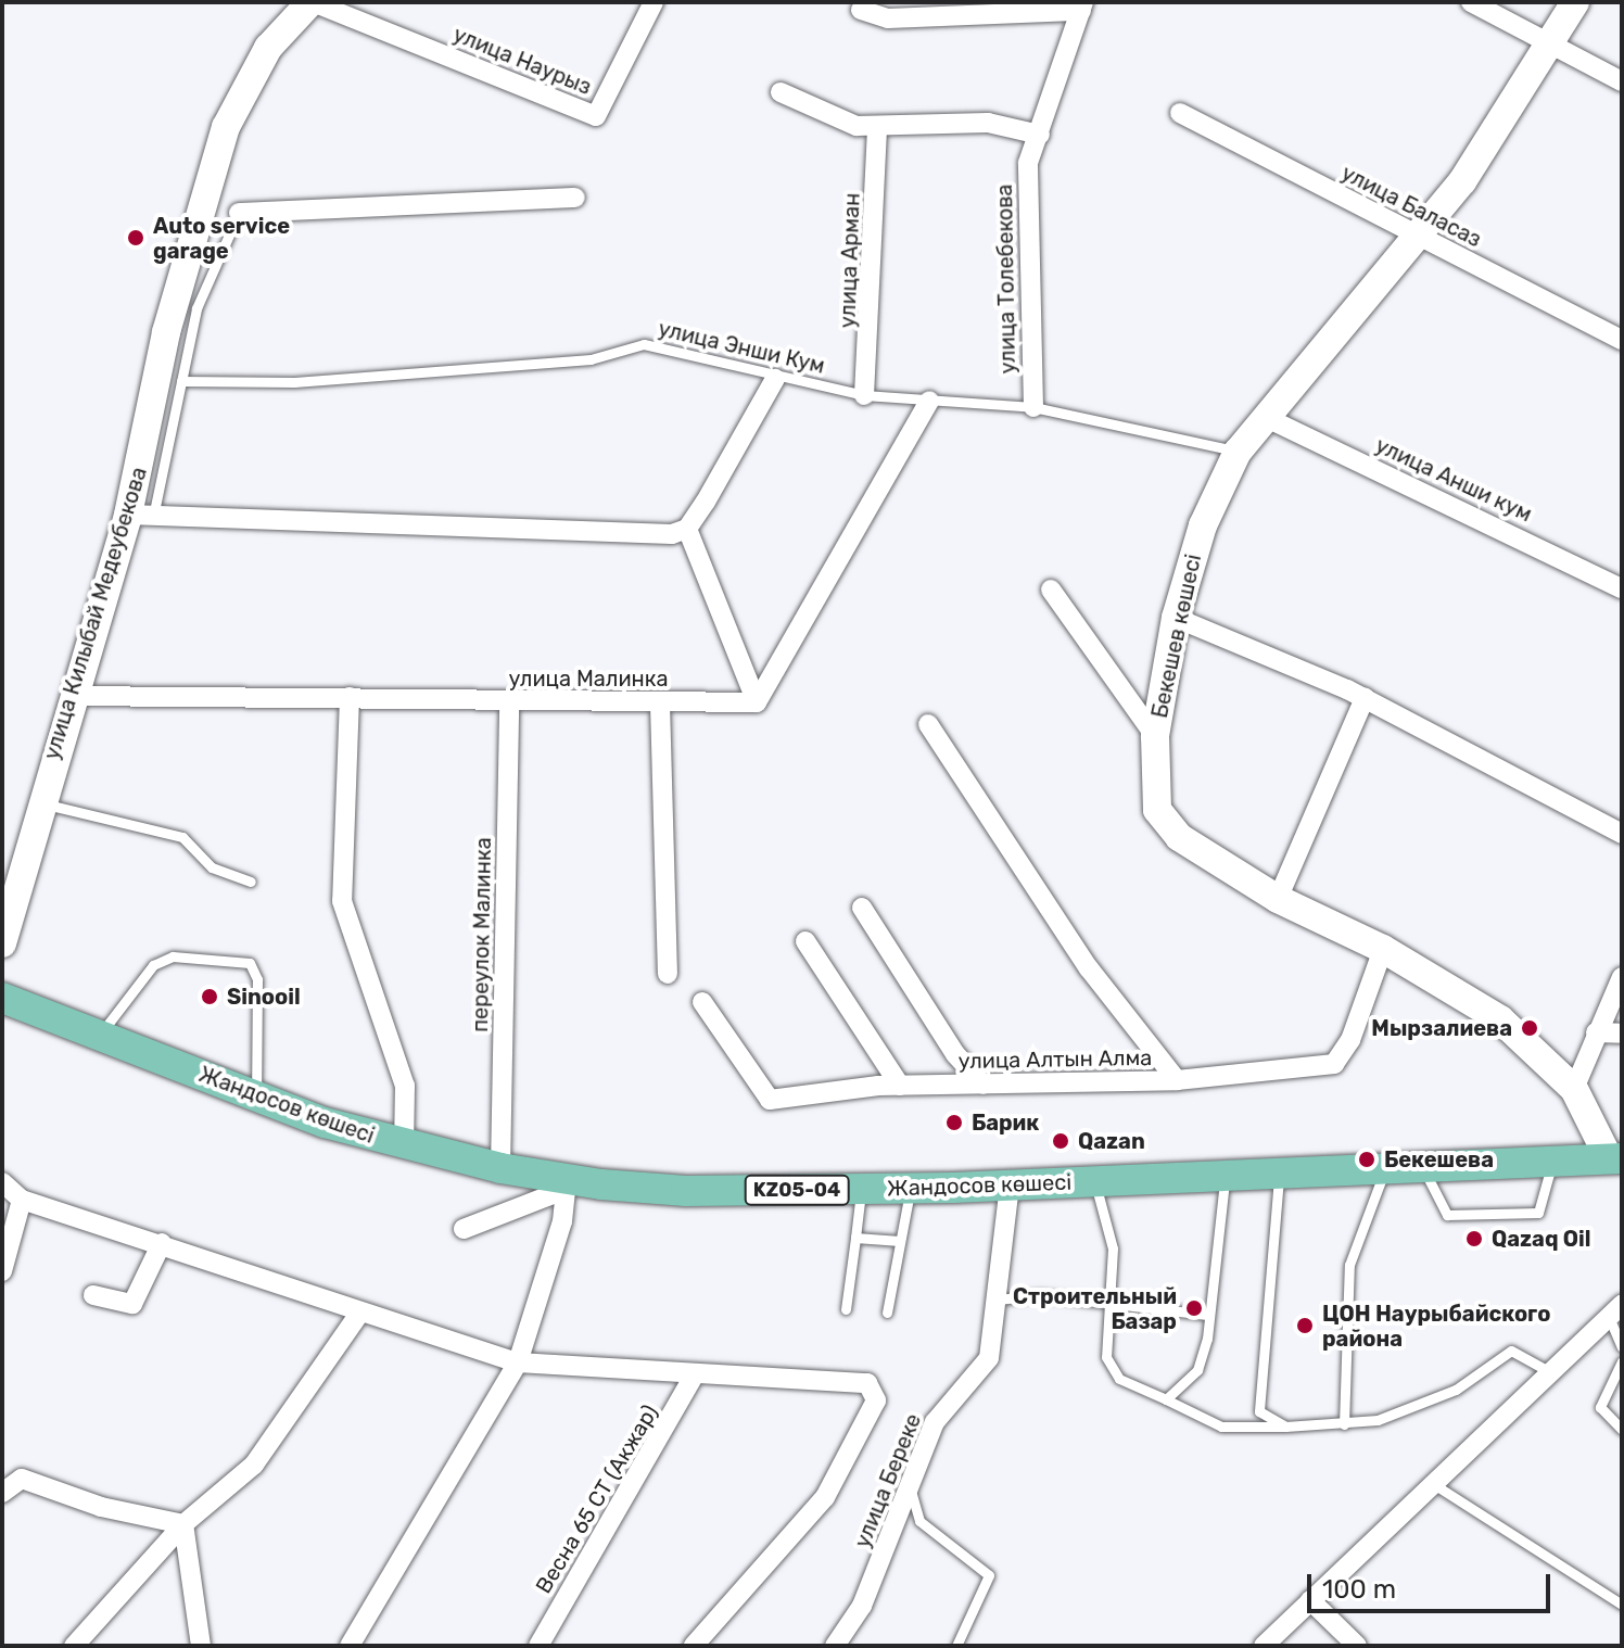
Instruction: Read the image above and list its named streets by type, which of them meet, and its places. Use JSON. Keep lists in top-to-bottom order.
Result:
{
  "streets": {
    "main road": [
      "улица Килыбай Медеубекова",
      "Бекешев көшесі",
      "Жандосов көшесі",
      "KZ05-04"
    ],
    "street": [
      "улица Наурыз",
      "улица Баласаз",
      "улица Арман",
      "улица Толебекова",
      "улица Анши кум",
      "улица Малинка",
      "переулок Малинка",
      "улица Алтын Алма",
      "улица Береке",
      "Весна 65 СТ (Акжар)"
    ],
    "lane": ["улица Энши Кум"]
  },
  "crossings": [
    ["улица Наурыз", "улица Килыбай Медеубекова"],
    ["улица Баласаз", "Бекешев көшесі"],
    ["улица Арман", "улица Энши Кум"],
    ["улица Толебекова", "улица Энши Кум"],
    ["улица Энши Кум", "Бекешев көшесі"],
    ["улица Анши кум", "Бекешев көшесі"],
    ["улица Килыбай Медеубекова", "улица Малинка"],
    ["Бекешев көшесі", "улица Алтын Алма"],
    ["Бекешев көшесі", "Жандосов көшесі"],
    ["улица Малинка", "переулок Малинка"],
    ["переулок Малинка", "Жандосов көшесі"],
    ["Жандосов көшесі", "улица Береке"]
  ],
  "places": [
    "Auto service garage",
    "Sinooil",
    "Мырзалиева",
    "Барик",
    "Qazan",
    "Бекешева",
    "Qazaq Oil",
    "Строительный Базар",
    "ЦОН Наурыбайского района"
  ],
  "scale_bar": "100 m"
}
